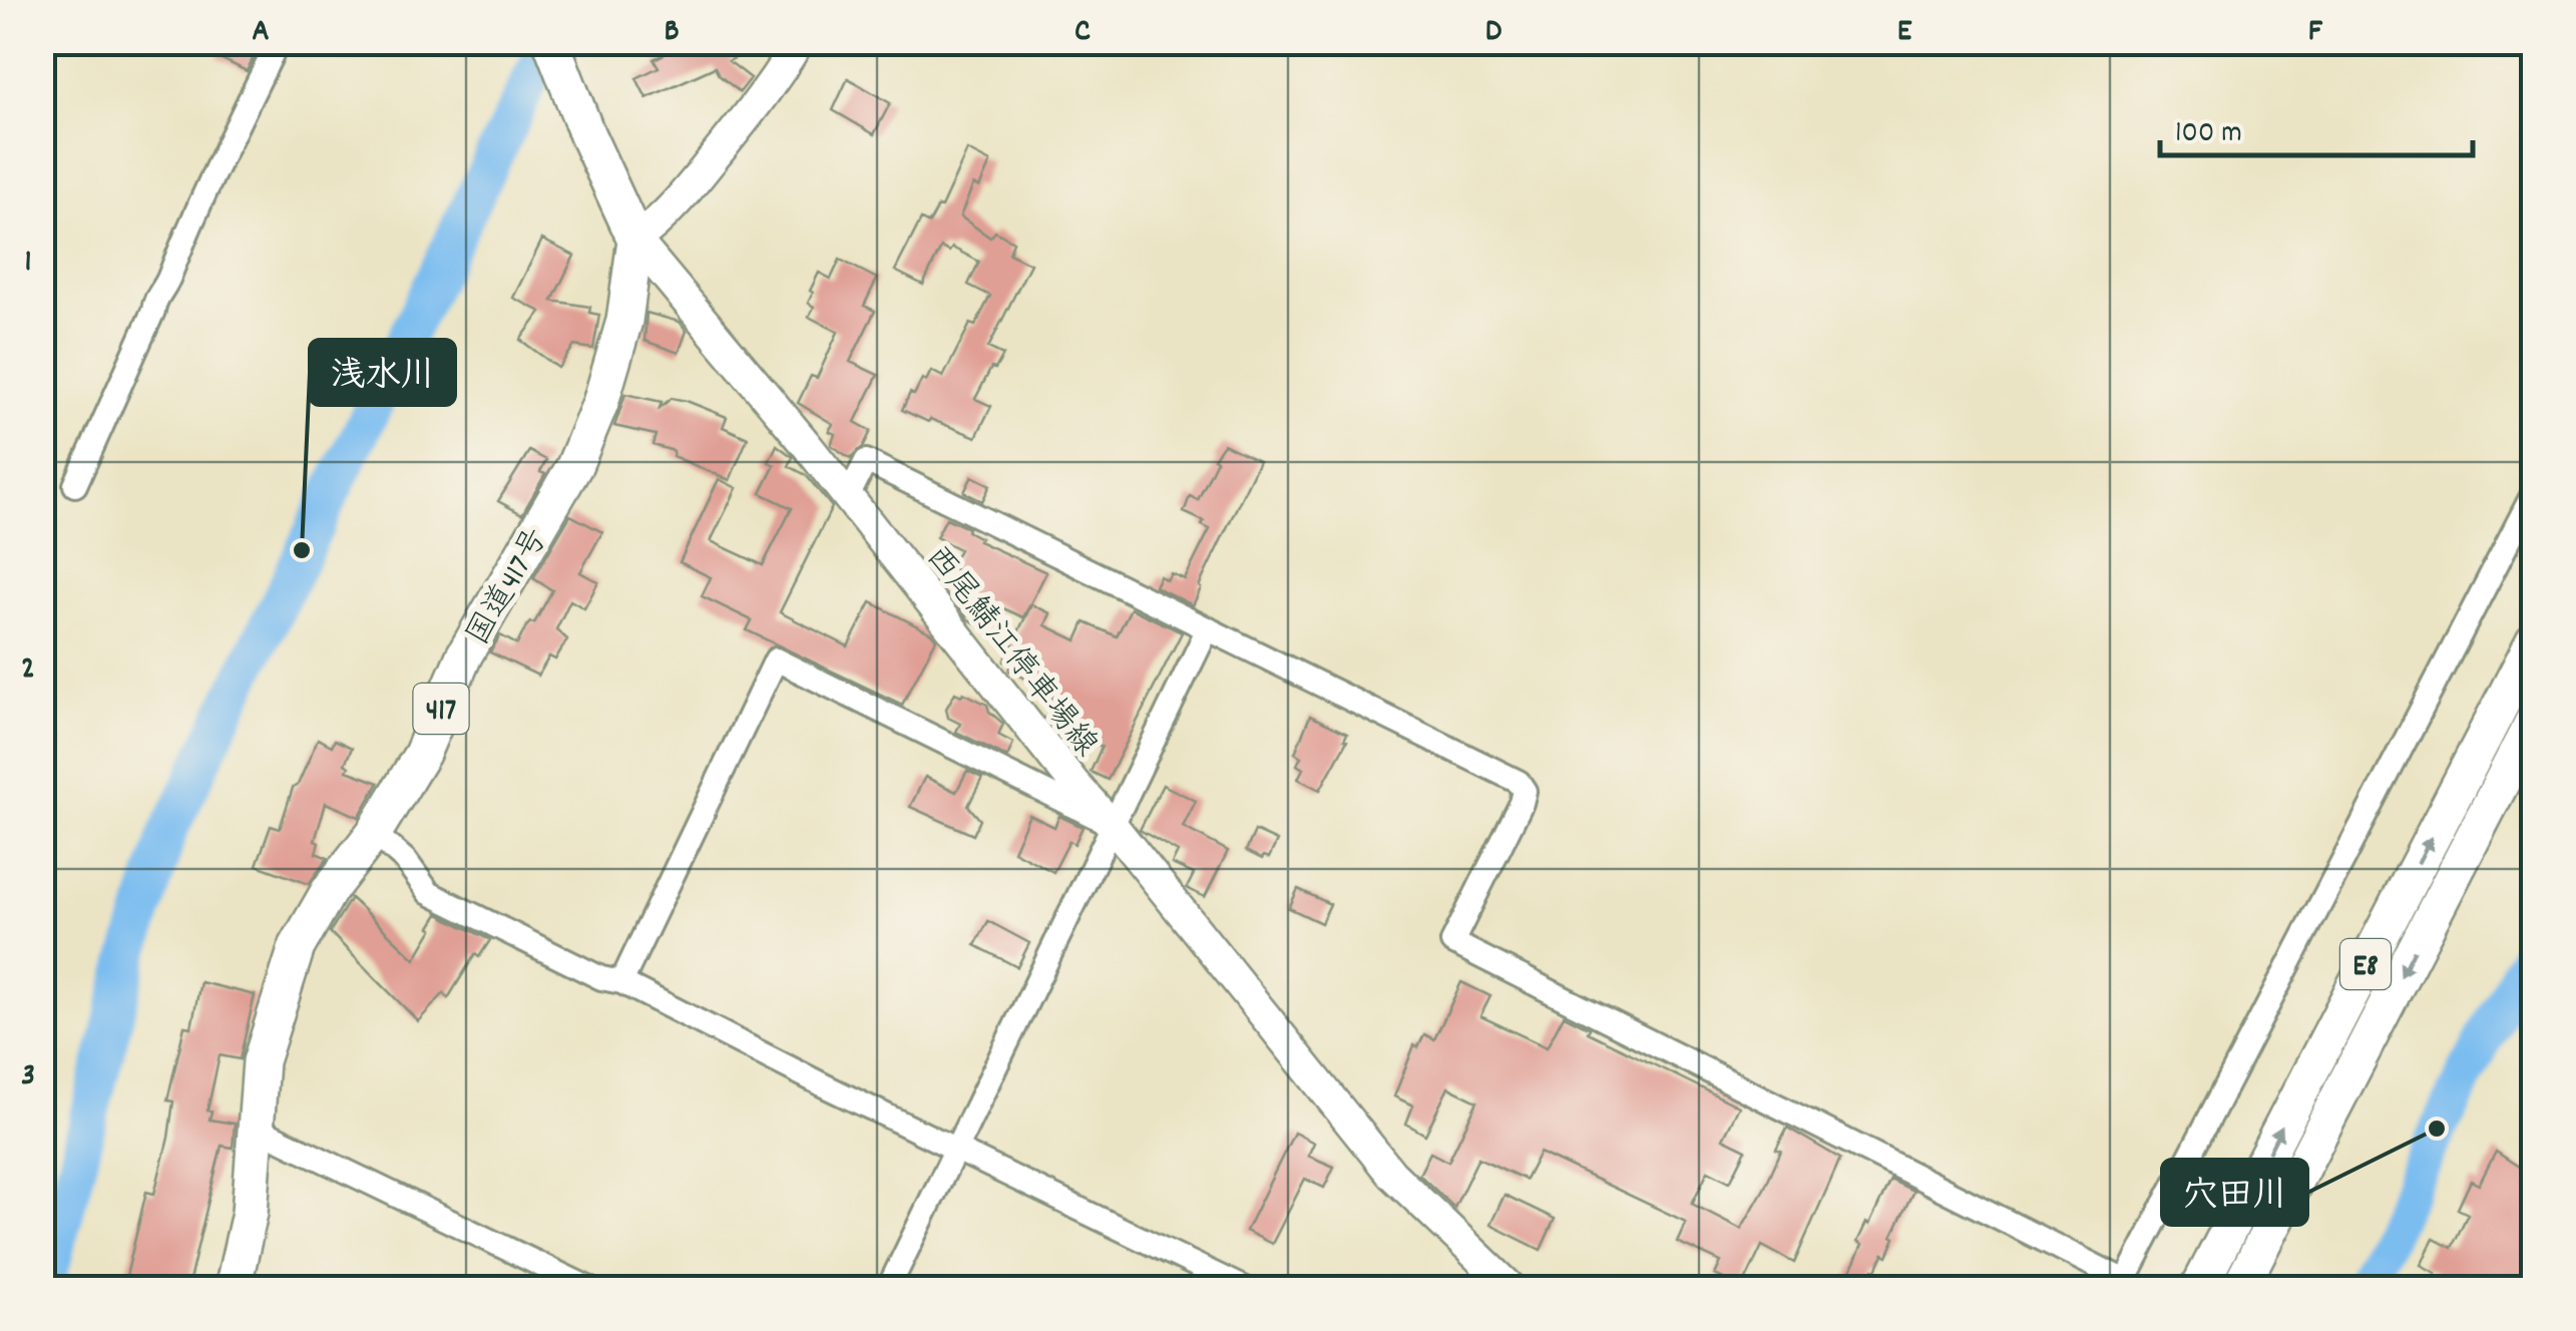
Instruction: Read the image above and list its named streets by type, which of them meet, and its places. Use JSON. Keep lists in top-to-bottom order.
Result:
{
  "streets": {
    "highway": ["国道417号", "417", "E8"],
    "main road": ["西尾鯖江停車場線"]
  },
  "crossings": [
    ["国道417号", "西尾鯖江停車場線"]
  ],
  "places": ["浅水川", "穴田川"],
  "scale_bar": "100 m",
  "grid": {
    "columns": [
      "A",
      "B",
      "C",
      "D",
      "E",
      "F"
    ],
    "rows": ["1", "2", "3"]
  }
}
